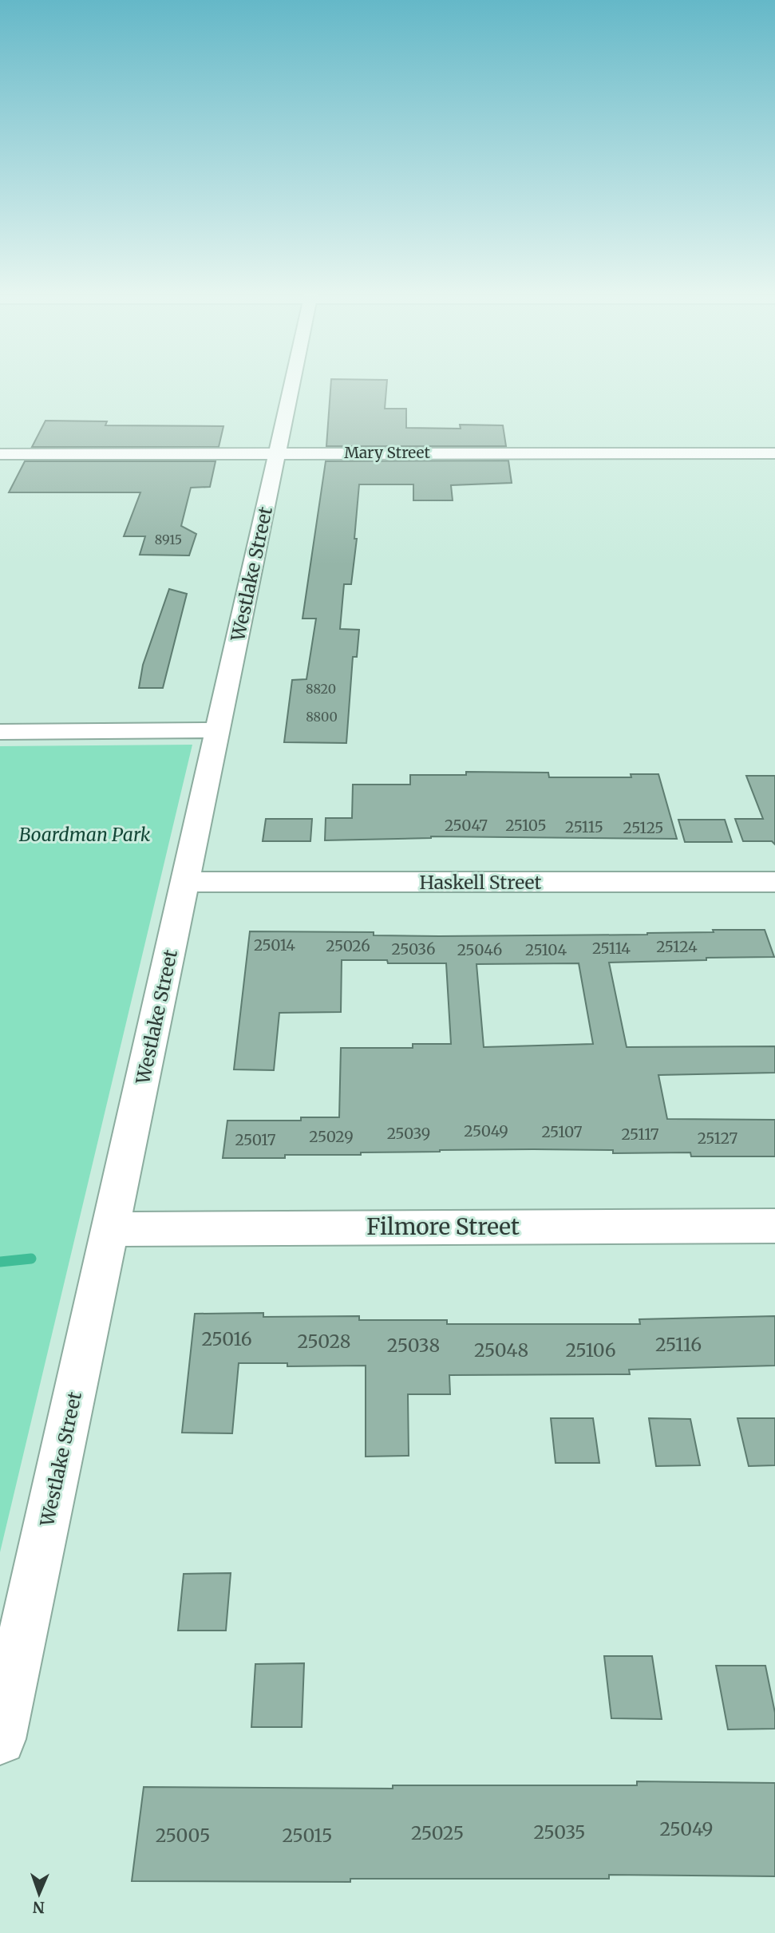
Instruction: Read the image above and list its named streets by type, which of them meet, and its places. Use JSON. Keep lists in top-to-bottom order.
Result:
{
  "streets": {
    "street": [
      "Mary Street",
      "Westlake Street",
      "Haskell Street",
      "Filmore Street"
    ]
  },
  "crossings": [
    ["Mary Street", "Westlake Street"],
    ["Westlake Street", "Haskell Street"],
    ["Westlake Street", "Filmore Street"]
  ],
  "parks": ["Boardman Park"],
  "house_numbers": [
    "8915",
    "8820",
    "8800",
    "25047",
    "25105",
    "25115",
    "25125",
    "25014",
    "25026",
    "25124",
    "25114",
    "25036",
    "25046",
    "25104",
    "25049",
    "25107",
    "25039",
    "25117",
    "25029",
    "25127",
    "25017",
    "25016",
    "25028",
    "25116",
    "25038",
    "25048",
    "25106",
    "25049",
    "25035",
    "25025",
    "25005",
    "25015"
  ],
  "north": "bottom"
}
